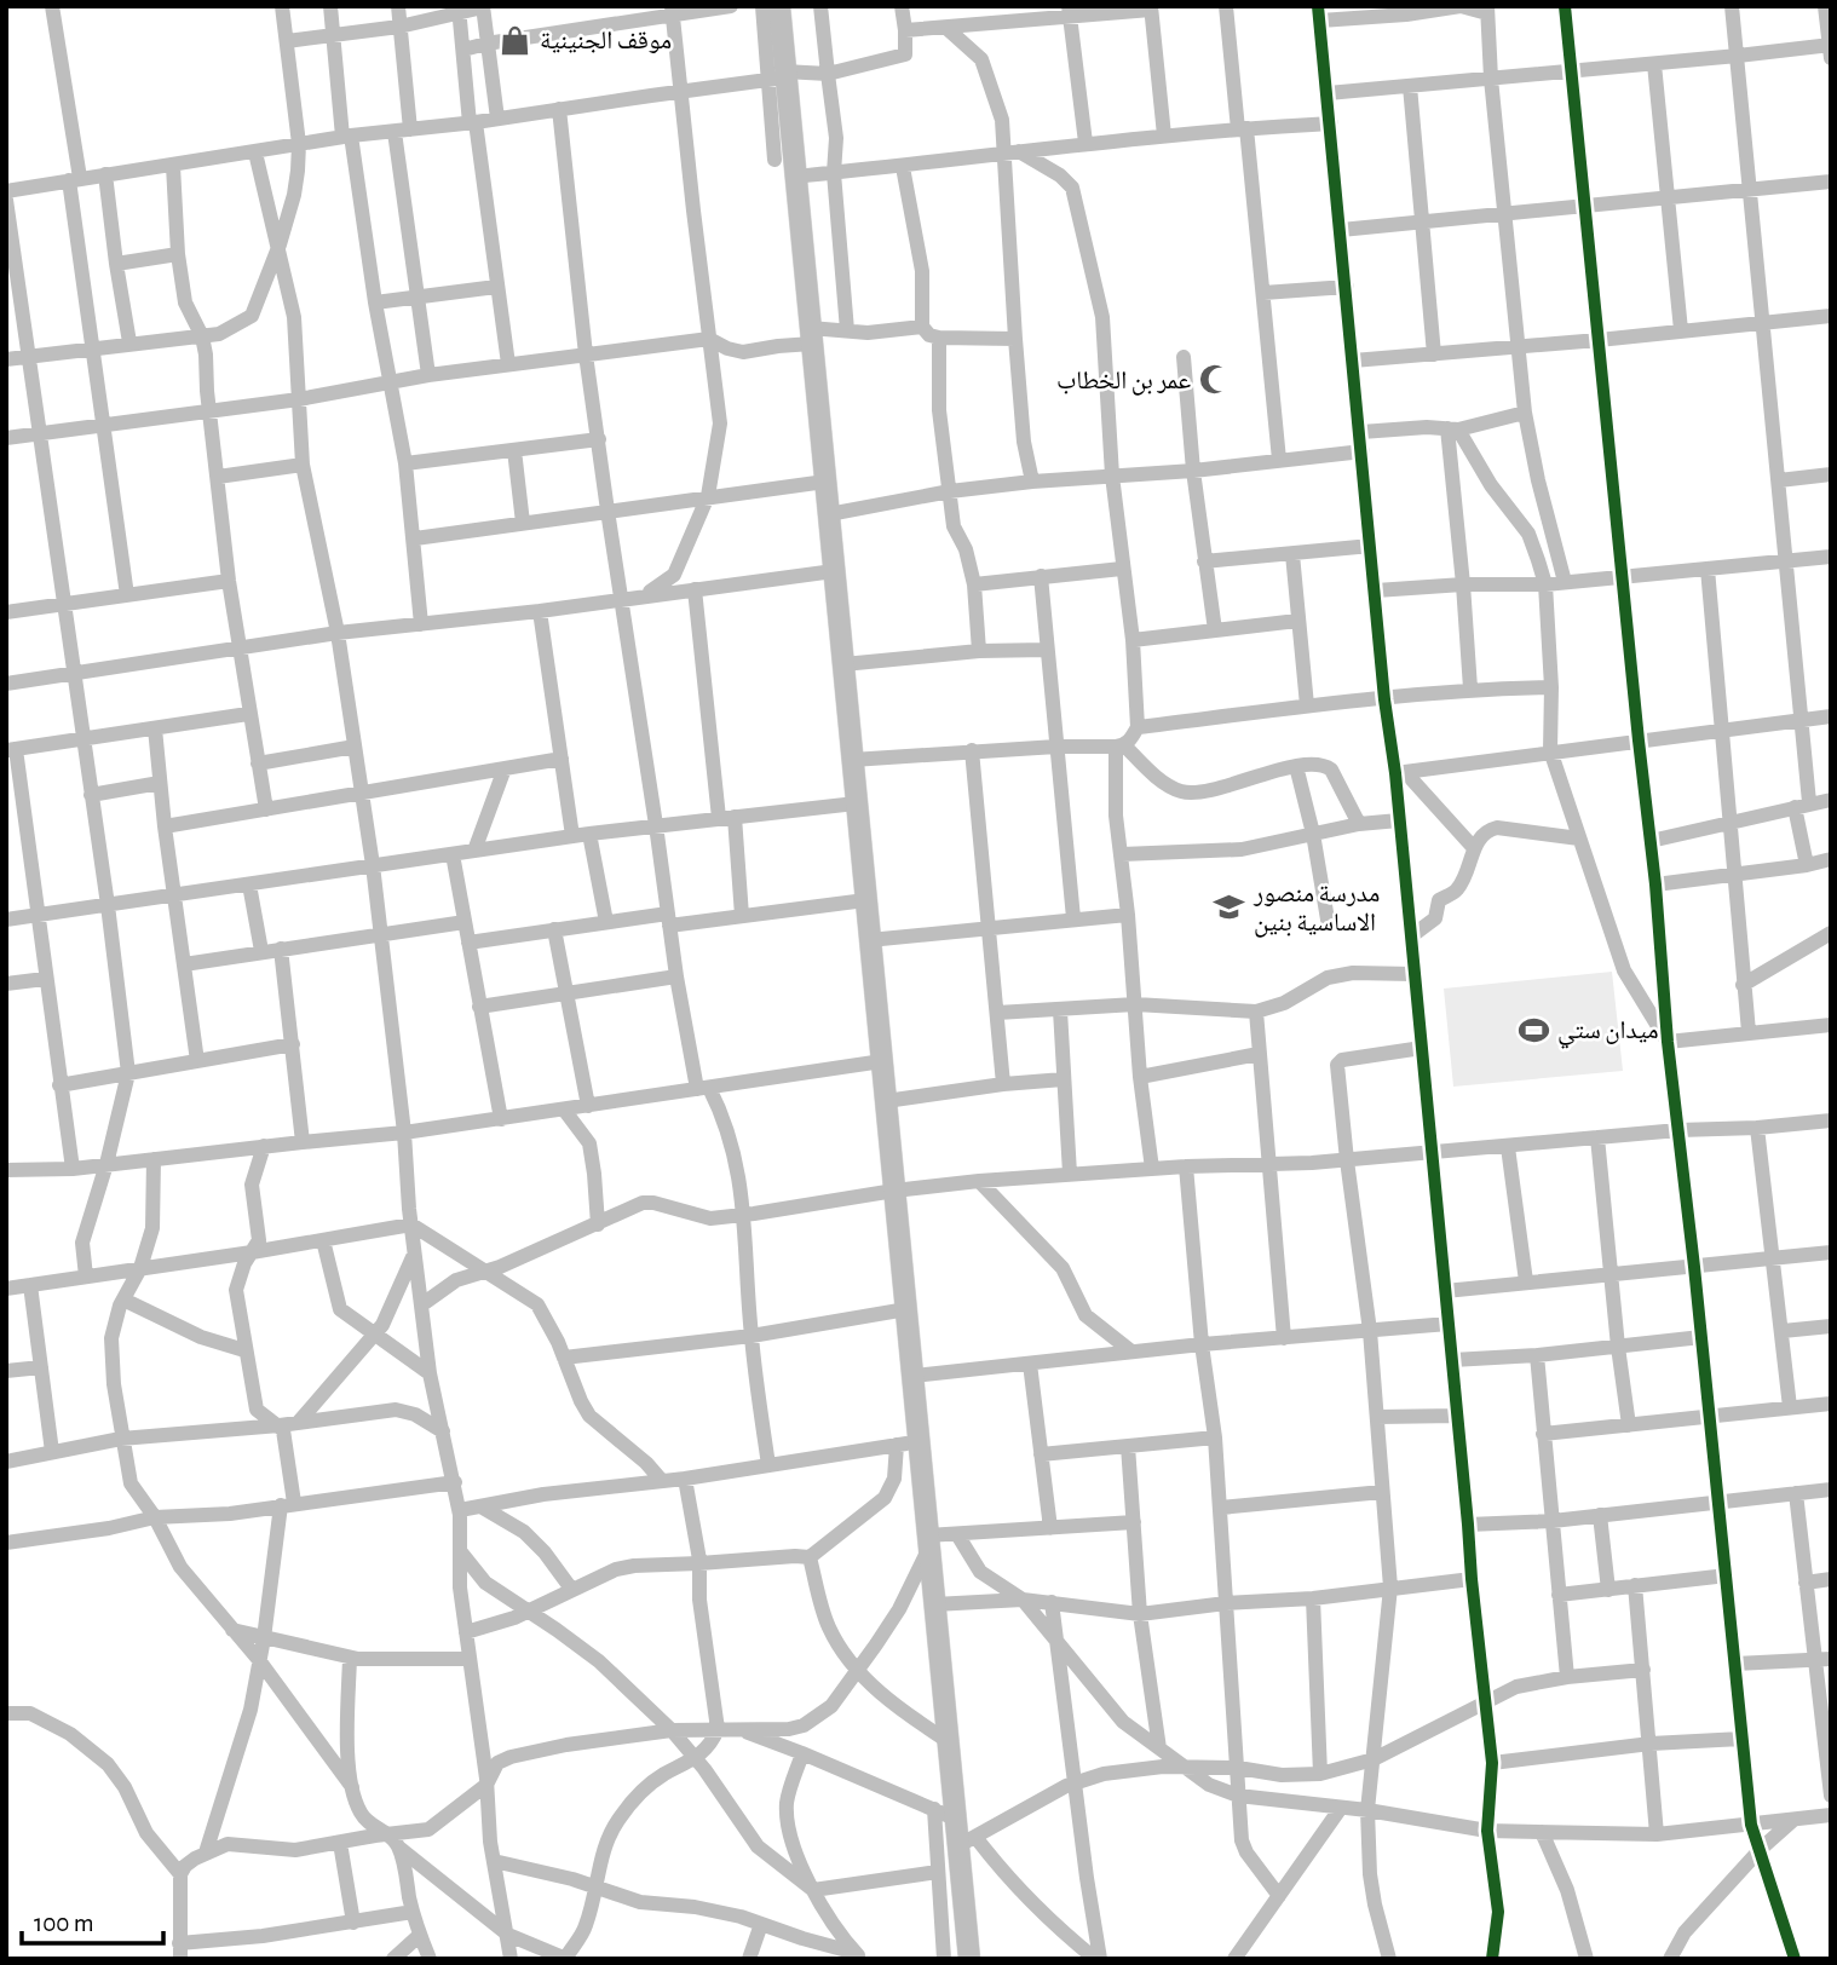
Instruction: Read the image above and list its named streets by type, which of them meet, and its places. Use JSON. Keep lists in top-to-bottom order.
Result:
{
  "places": {
    "shop": ["موقف الجنينية"],
    "mosque": ["عمر بن الخطاب"],
    "school or university": ["مدرسة منصور الاساسية بنين"],
    "sports": ["ميدان ستي"]
  },
  "scale_bar": "100 m"
}
